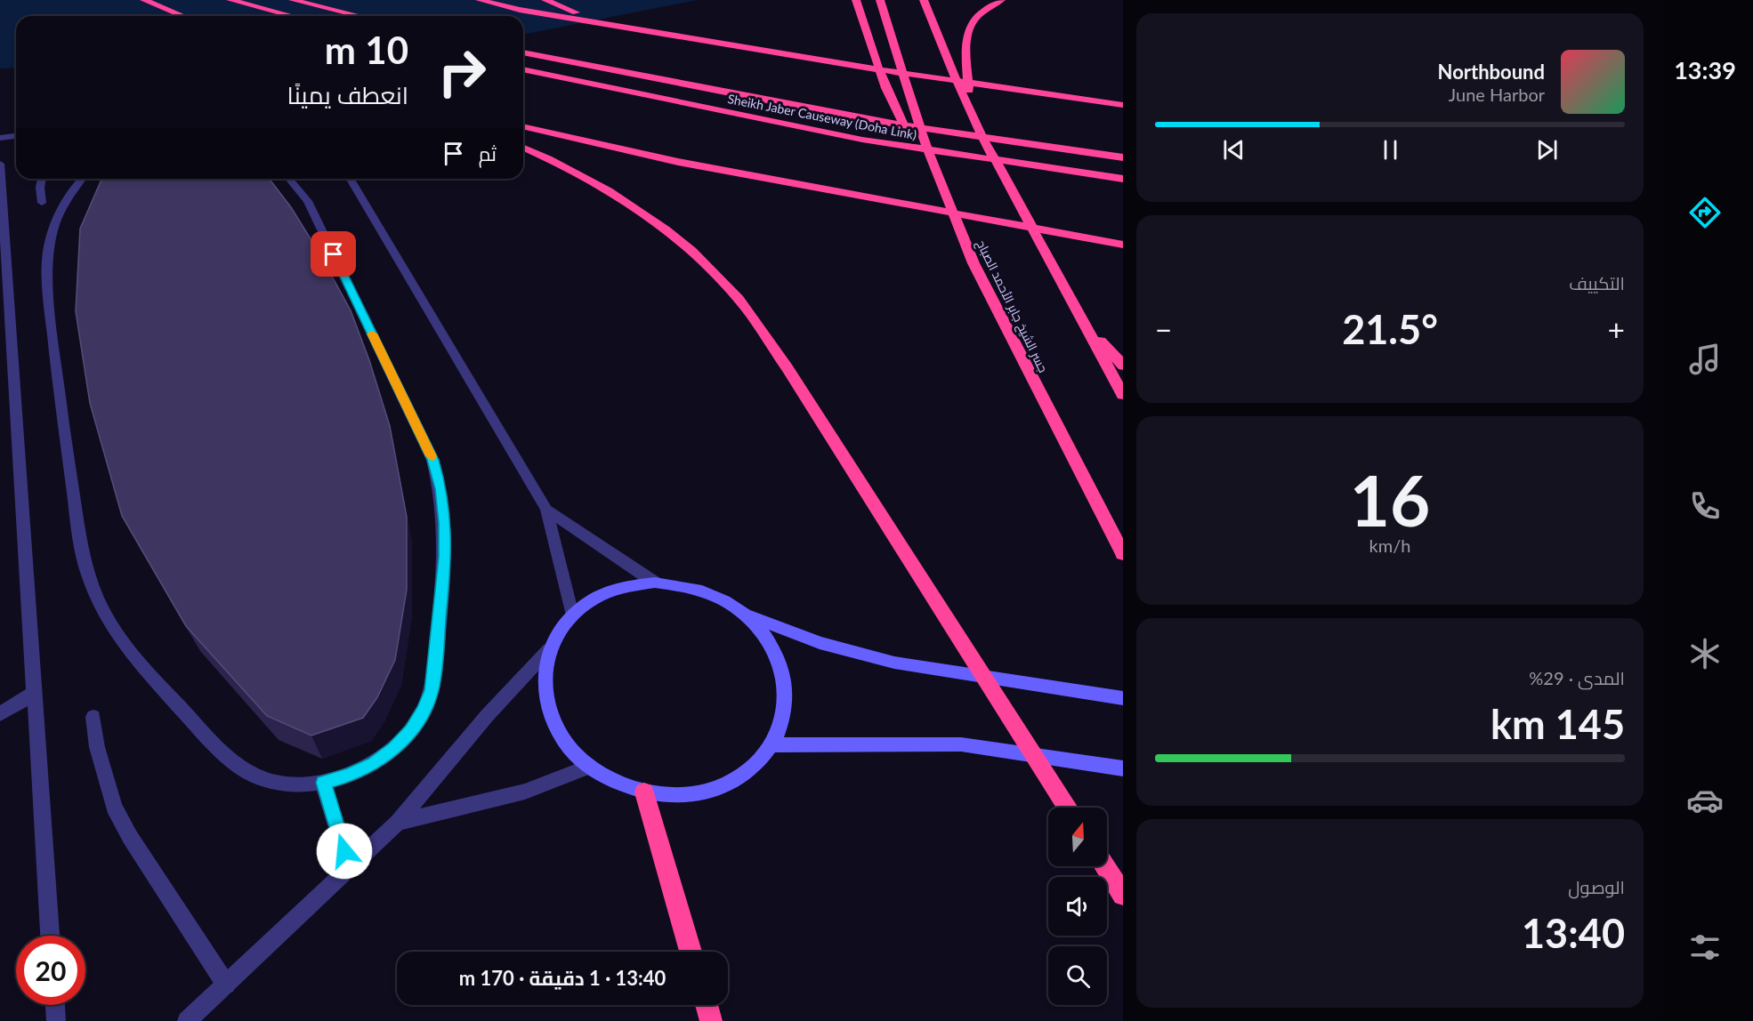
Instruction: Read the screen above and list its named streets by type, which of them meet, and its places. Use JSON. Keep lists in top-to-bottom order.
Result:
{
  "streets": {
    "highway": ["Sheikh Jaber Causeway (Doha Link)", "جسر الشيخ جابر الأحمد الصباح"]
  },
  "north": "top",
  "page": {
    "tabs": "13:39",
    "turn": ["10 m", "انعطف يمينًا"],
    "song": ["Northbound", "June Harbor"],
    "then": "ثم",
    "tile": [
      "التكييف",
      ["16", "km/h"],
      ["المدى · 29%", "145 km"],
      ["الوصول", "13:40"]
    ],
    "heat": ["−", "21.5°", "+"],
    "limit": "20",
    "trip": "13:40 · 1 دقيقة · 170 m"
  }
}
